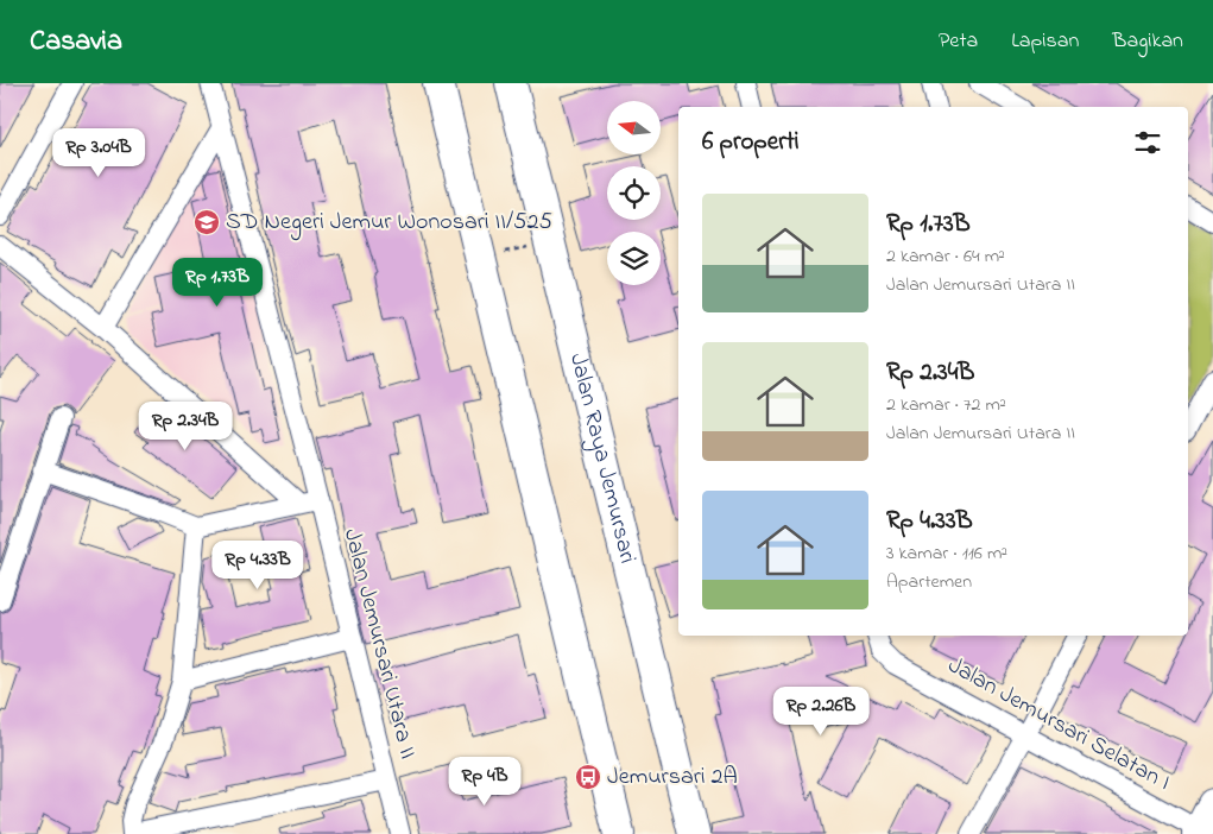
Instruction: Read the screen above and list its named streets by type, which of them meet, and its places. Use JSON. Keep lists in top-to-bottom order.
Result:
{
  "streets": {
    "main road": ["Jalan Raya Jemursari"],
    "street": ["Jalan Jemursari Utara II", "Jalan Jemursari Selatan I"]
  },
  "places": {
    "school or university": ["SD Negeri Jemur Wonosari II/525"],
    "bus stop": ["Jemursari 2A"]
  },
  "north": "left",
  "page": {
    "header": "Casavia",
    "nav": ["Peta", "Lapisan", "Bagikan"],
    "heading": "6 properti",
    "price": [
      "Rp 3.04B",
      "Rp 1.73B",
      "Rp 2.34B",
      "Rp 4.33B",
      "Rp 2.26B",
      "Rp 4B"
    ],
    "list": [
      {
        "name": "Rp 1.73B",
        "note": "2 kamar · 64 m² · Jalan Jemursari Utara II"
      },
      {
        "name": "Rp 2.34B",
        "note": "2 kamar · 72 m² · Jalan Jemursari Utara II"
      },
      {
        "name": "Rp 4.33B",
        "note": "3 kamar · 116 m² · Apartemen"
      }
    ]
  }
}
